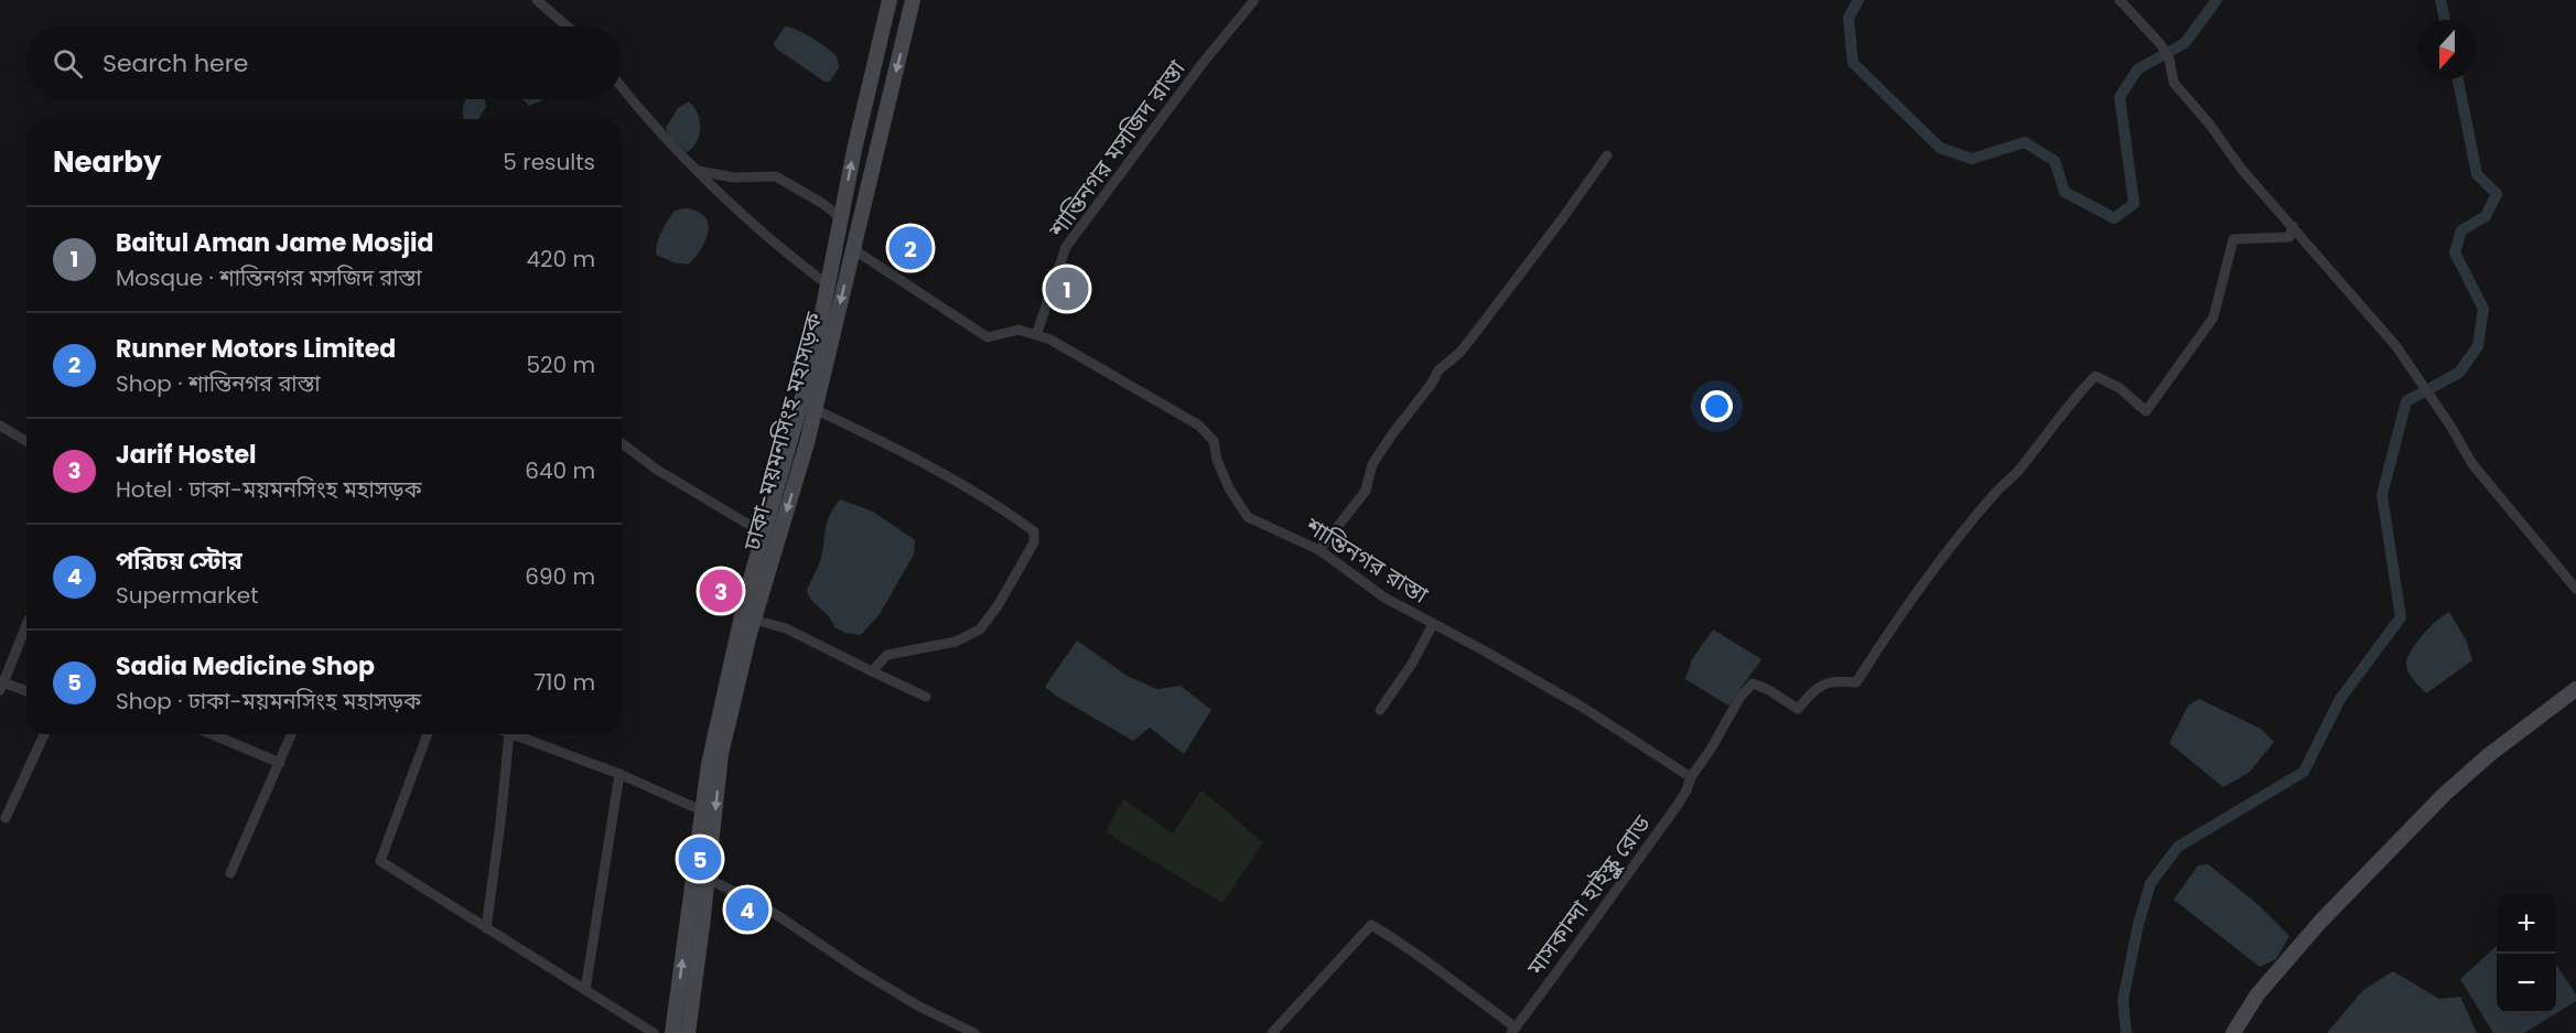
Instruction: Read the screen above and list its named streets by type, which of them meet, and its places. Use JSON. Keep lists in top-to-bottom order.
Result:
{
  "streets": {
    "main road": ["ঢাকা-ময়মনসিংহ মহাসড়ক"],
    "street": ["শান্তিনগর মসজিদ রাস্তা", "শান্তিনগর রাস্তা", "মাসকান্দা হাইস্কুল রোড"]
  },
  "crossings": [
    ["শান্তিনগর মসজিদ রাস্তা", "শান্তিনগর রাস্তা"],
    ["ঢাকা-ময়মনসিংহ মহাসড়ক", "শান্তিনগর রাস্তা"],
    ["শান্তিনগর রাস্তা", "মাসকান্দা হাইস্কুল রোড"]
  ],
  "north": "bottom",
  "page": {
    "search": "Search here",
    "heading": ["Nearby", "5 results"],
    "list": [
      {
        "mark": "1",
        "name": "Baitul Aman Jame Mosjid",
        "note": "Mosque · শান্তিনগর মসজিদ রাস্তা",
        "value": "420 m"
      },
      {
        "mark": "2",
        "name": "Runner Motors Limited",
        "note": "Shop · শান্তিনগর রাস্তা",
        "value": "520 m"
      },
      {
        "mark": "3",
        "name": "Jarif Hostel",
        "note": "Hotel · ঢাকা-ময়মনসিংহ মহাসড়ক",
        "value": "640 m"
      },
      {
        "mark": "4",
        "name": "পরিচয় স্টোর",
        "note": "Supermarket",
        "value": "690 m"
      },
      {
        "mark": "5",
        "name": "Sadia Medicine Shop",
        "note": "Shop · ঢাকা-ময়মনসিংহ মহাসড়ক",
        "value": "710 m"
      }
    ],
    "pins": [
      "2",
      "1",
      "3",
      "5",
      "4"
    ],
    "map_buttons": ["+", "−"]
  }
}
